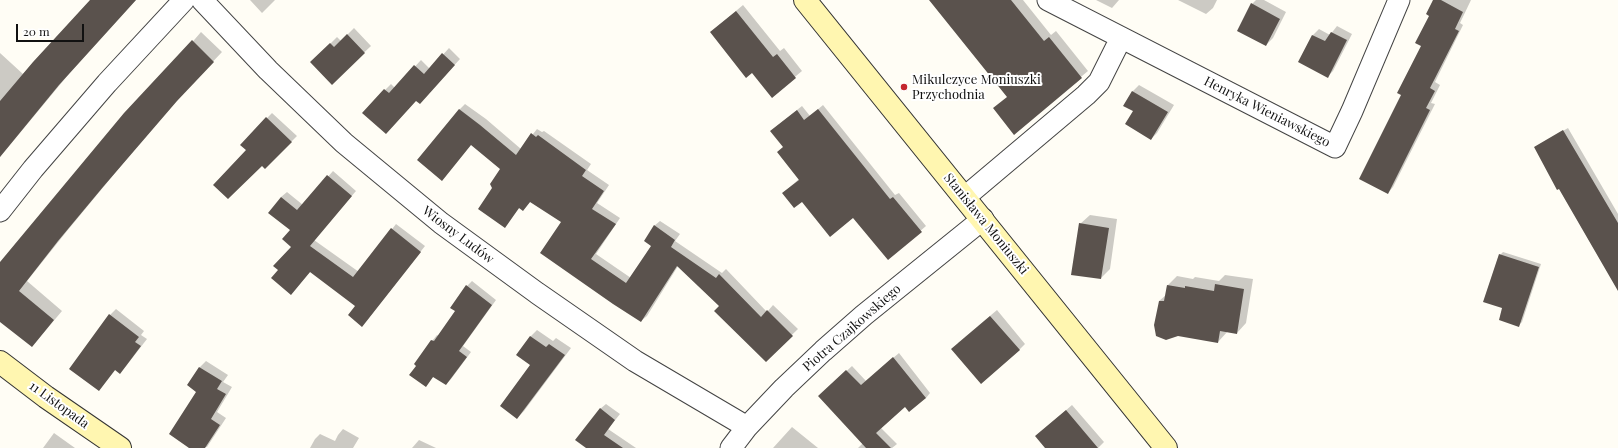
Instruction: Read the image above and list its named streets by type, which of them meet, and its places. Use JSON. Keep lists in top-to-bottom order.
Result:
{
  "streets": {
    "street": [
      "Henryka Wieniawskiego",
      "Stanisława Moniuszki",
      "Wiosny Ludów",
      "Piotra Czajkowskiego",
      "11 Listopada"
    ]
  },
  "crossings": [
    ["Stanisława Moniuszki", "Piotra Czajkowskiego"],
    ["Wiosny Ludów", "Piotra Czajkowskiego"]
  ],
  "places": ["Mikulczyce Moniuszki Przychodnia"],
  "scale_bar": "20 m"
}
